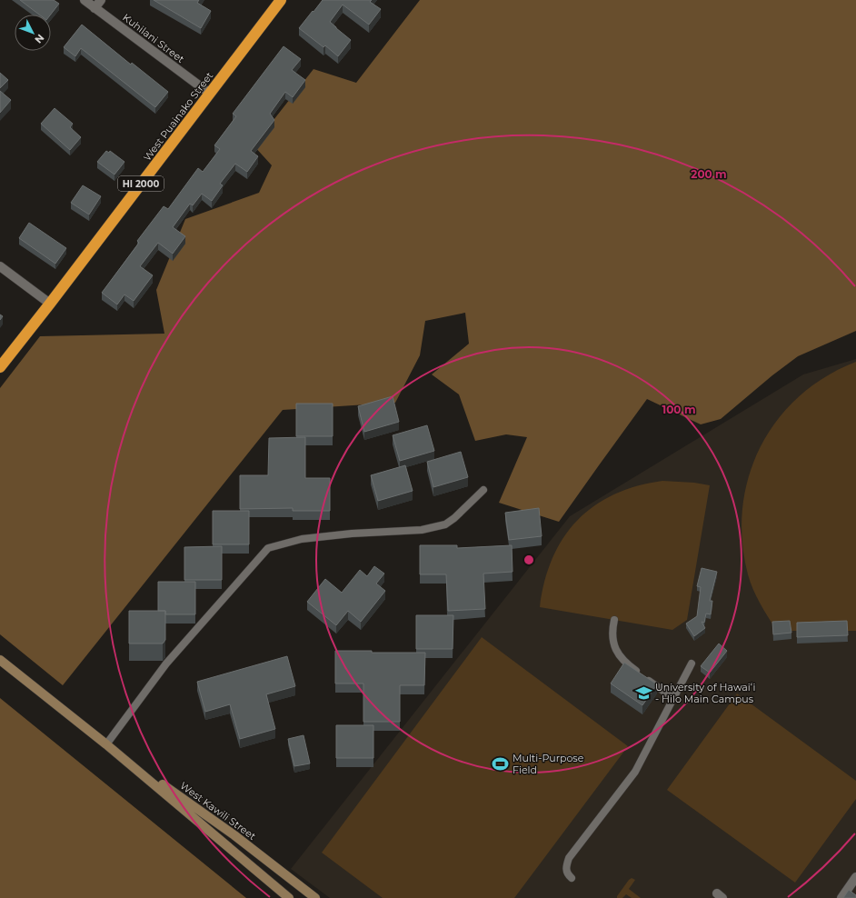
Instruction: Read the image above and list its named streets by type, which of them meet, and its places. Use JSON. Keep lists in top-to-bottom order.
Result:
{
  "streets": {
    "highway": ["West Puainako Street", "HI 2000"],
    "street": ["Kuhilani Street", "West Kawili Street"]
  },
  "crossings": [
    ["Kuhilani Street", "West Puainako Street"]
  ],
  "places": {
    "school or university": ["University of Hawaiʻi - Hilo Main Campus"],
    "sports": ["Multi-Purpose Field"]
  },
  "north": "bottom right",
  "rings": ["200 m", "100 m"]
}
